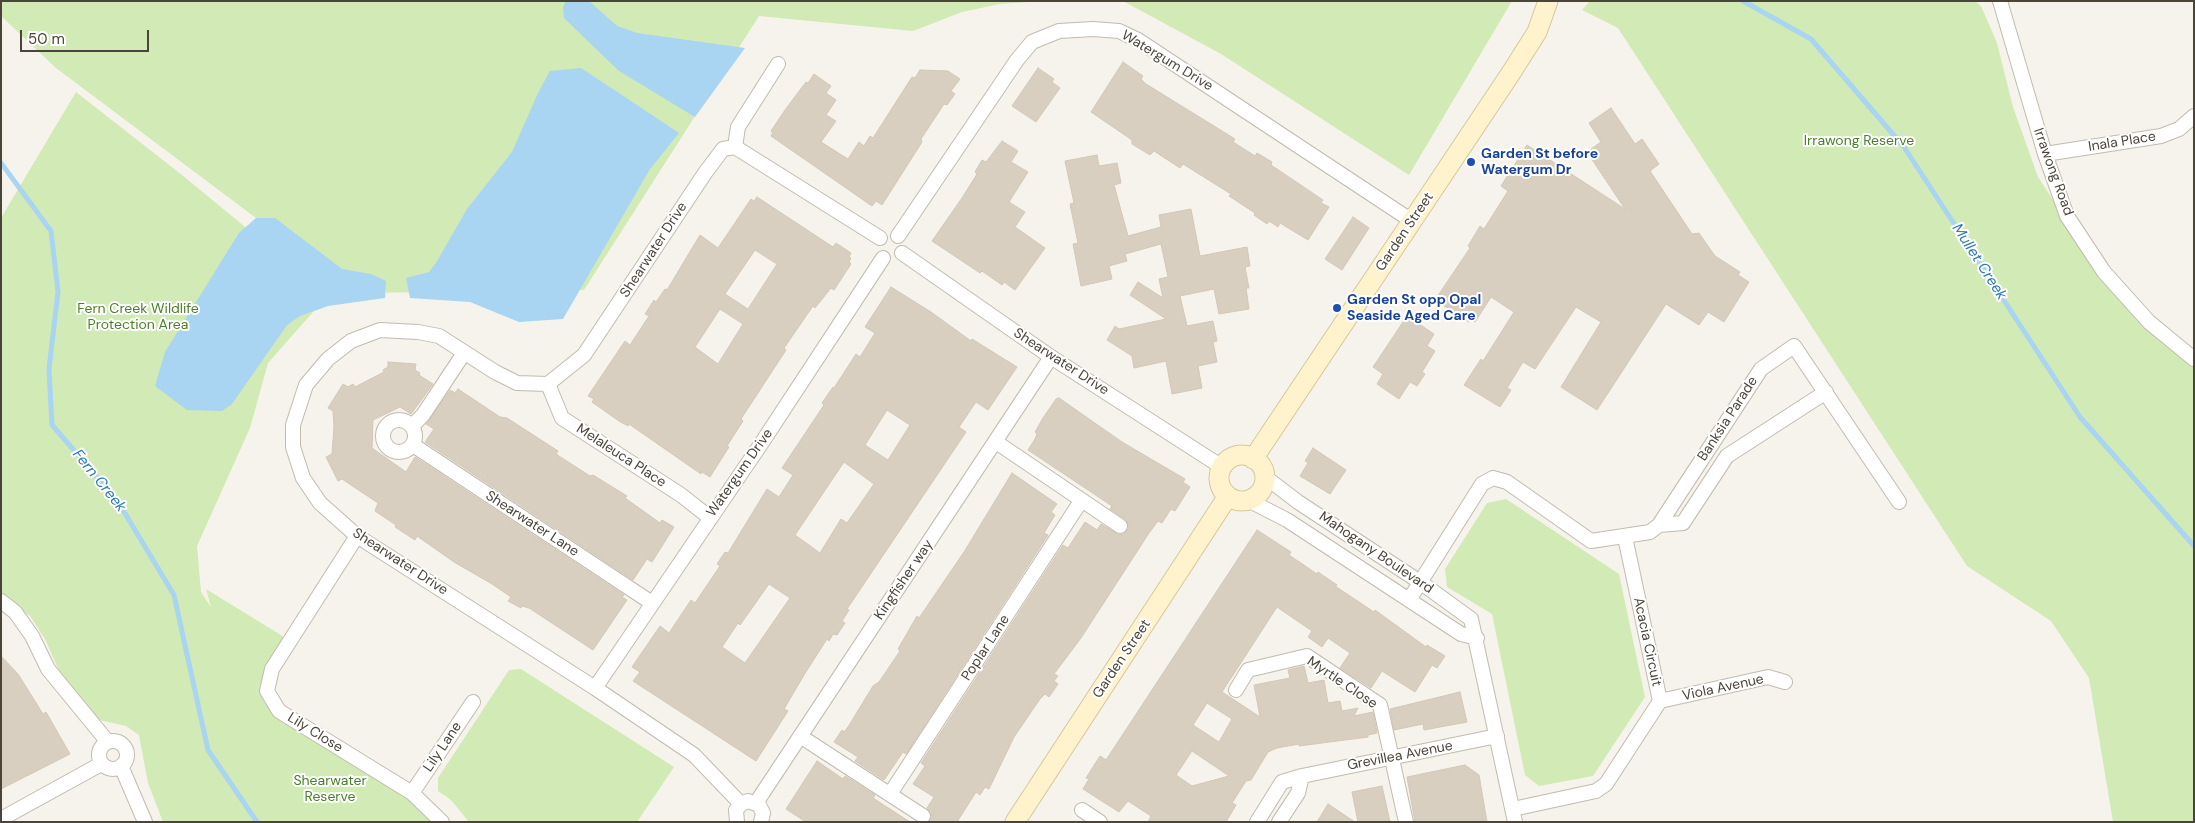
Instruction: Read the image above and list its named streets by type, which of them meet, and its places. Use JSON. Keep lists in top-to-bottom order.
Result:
{
  "streets": {
    "street": [
      "Watergum Drive",
      "Inala Place",
      "Irrawong Road",
      "Garden Street",
      "Shearwater Drive",
      "Banksia Parade",
      "Melaleuca Place",
      "Shearwater Lane",
      "Mahogany Boulevard",
      "Kingfisher way",
      "Acacia Circuit",
      "Poplar Lane",
      "Myrtle Close",
      "Viola Avenue",
      "Lily Close",
      "Lily Lane",
      "Grevillea Avenue"
    ]
  },
  "crossings": [
    ["Watergum Drive", "Garden Street"],
    ["Watergum Drive", "Shearwater Drive"],
    ["Watergum Drive", "Melaleuca Place"],
    ["Watergum Drive", "Shearwater Lane"],
    ["Inala Place", "Irrawong Road"],
    ["Garden Street", "Shearwater Drive"],
    ["Garden Street", "Mahogany Boulevard"],
    ["Shearwater Drive", "Melaleuca Place"],
    ["Shearwater Drive", "Mahogany Boulevard"],
    ["Shearwater Drive", "Kingfisher way"],
    ["Shearwater Drive", "Lily Close"],
    ["Mahogany Boulevard", "Acacia Circuit"],
    ["Mahogany Boulevard", "Grevillea Avenue"],
    ["Acacia Circuit", "Viola Avenue"],
    ["Myrtle Close", "Grevillea Avenue"],
    ["Lily Close", "Lily Lane"]
  ],
  "water": ["Mullet Creek", "Fern Creek"],
  "parks": ["Irrawong Reserve", "Fern Creek Wildlife Protection Area", "Shearwater Reserve"],
  "places": ["Garden St before Watergum Dr", "Garden St opp Opal Seaside Aged Care"],
  "scale_bar": "50 m"
}
